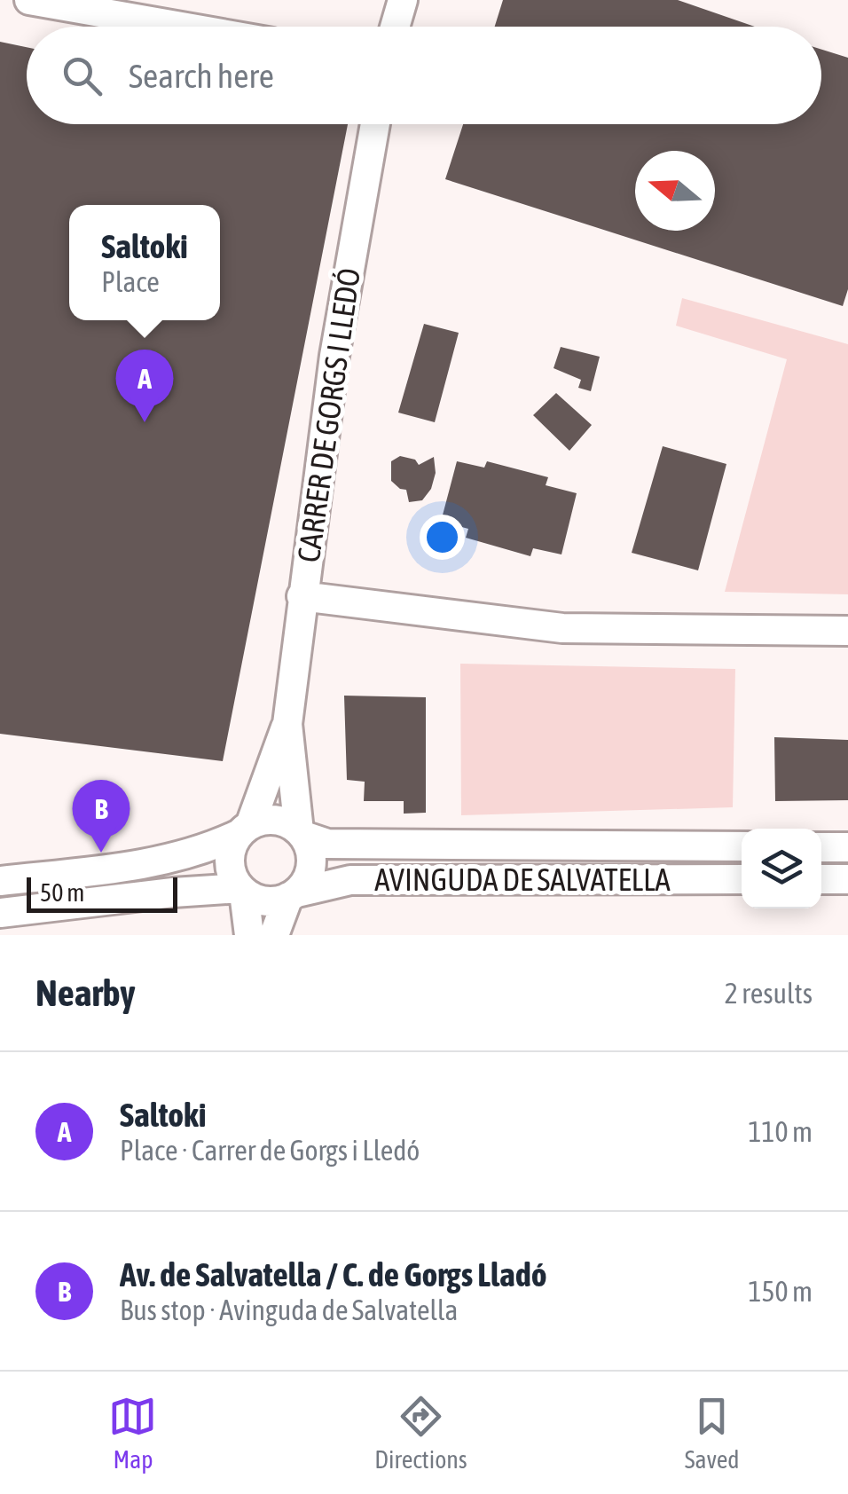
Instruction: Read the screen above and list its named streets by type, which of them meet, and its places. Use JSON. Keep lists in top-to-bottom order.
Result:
{
  "streets": {
    "street": ["CARRER DE GORGS I LLEDÓ", "AVINGUDA DE SALVATELLA"]
  },
  "crossings": [
    ["CARRER DE GORGS I LLEDÓ", "AVINGUDA DE SALVATELLA"]
  ],
  "scale_bar": "50 m",
  "north": "left",
  "page": {
    "search": "Search here",
    "popup": ["Saltoki", "Place"],
    "pins": ["A", "B"],
    "scale": "50 m",
    "heading": ["Nearby", "2 results"],
    "list": [
      {
        "mark": "A",
        "name": "Saltoki",
        "note": "Place · Carrer de Gorgs i Lledó",
        "value": "110 m"
      },
      {
        "mark": "B",
        "name": "Av. de Salvatella / C. de Gorgs Lladó",
        "note": "Bus stop · Avinguda de Salvatella",
        "value": "150 m"
      }
    ],
    "nav": ["Map", "Directions", "Saved"]
  }
}
